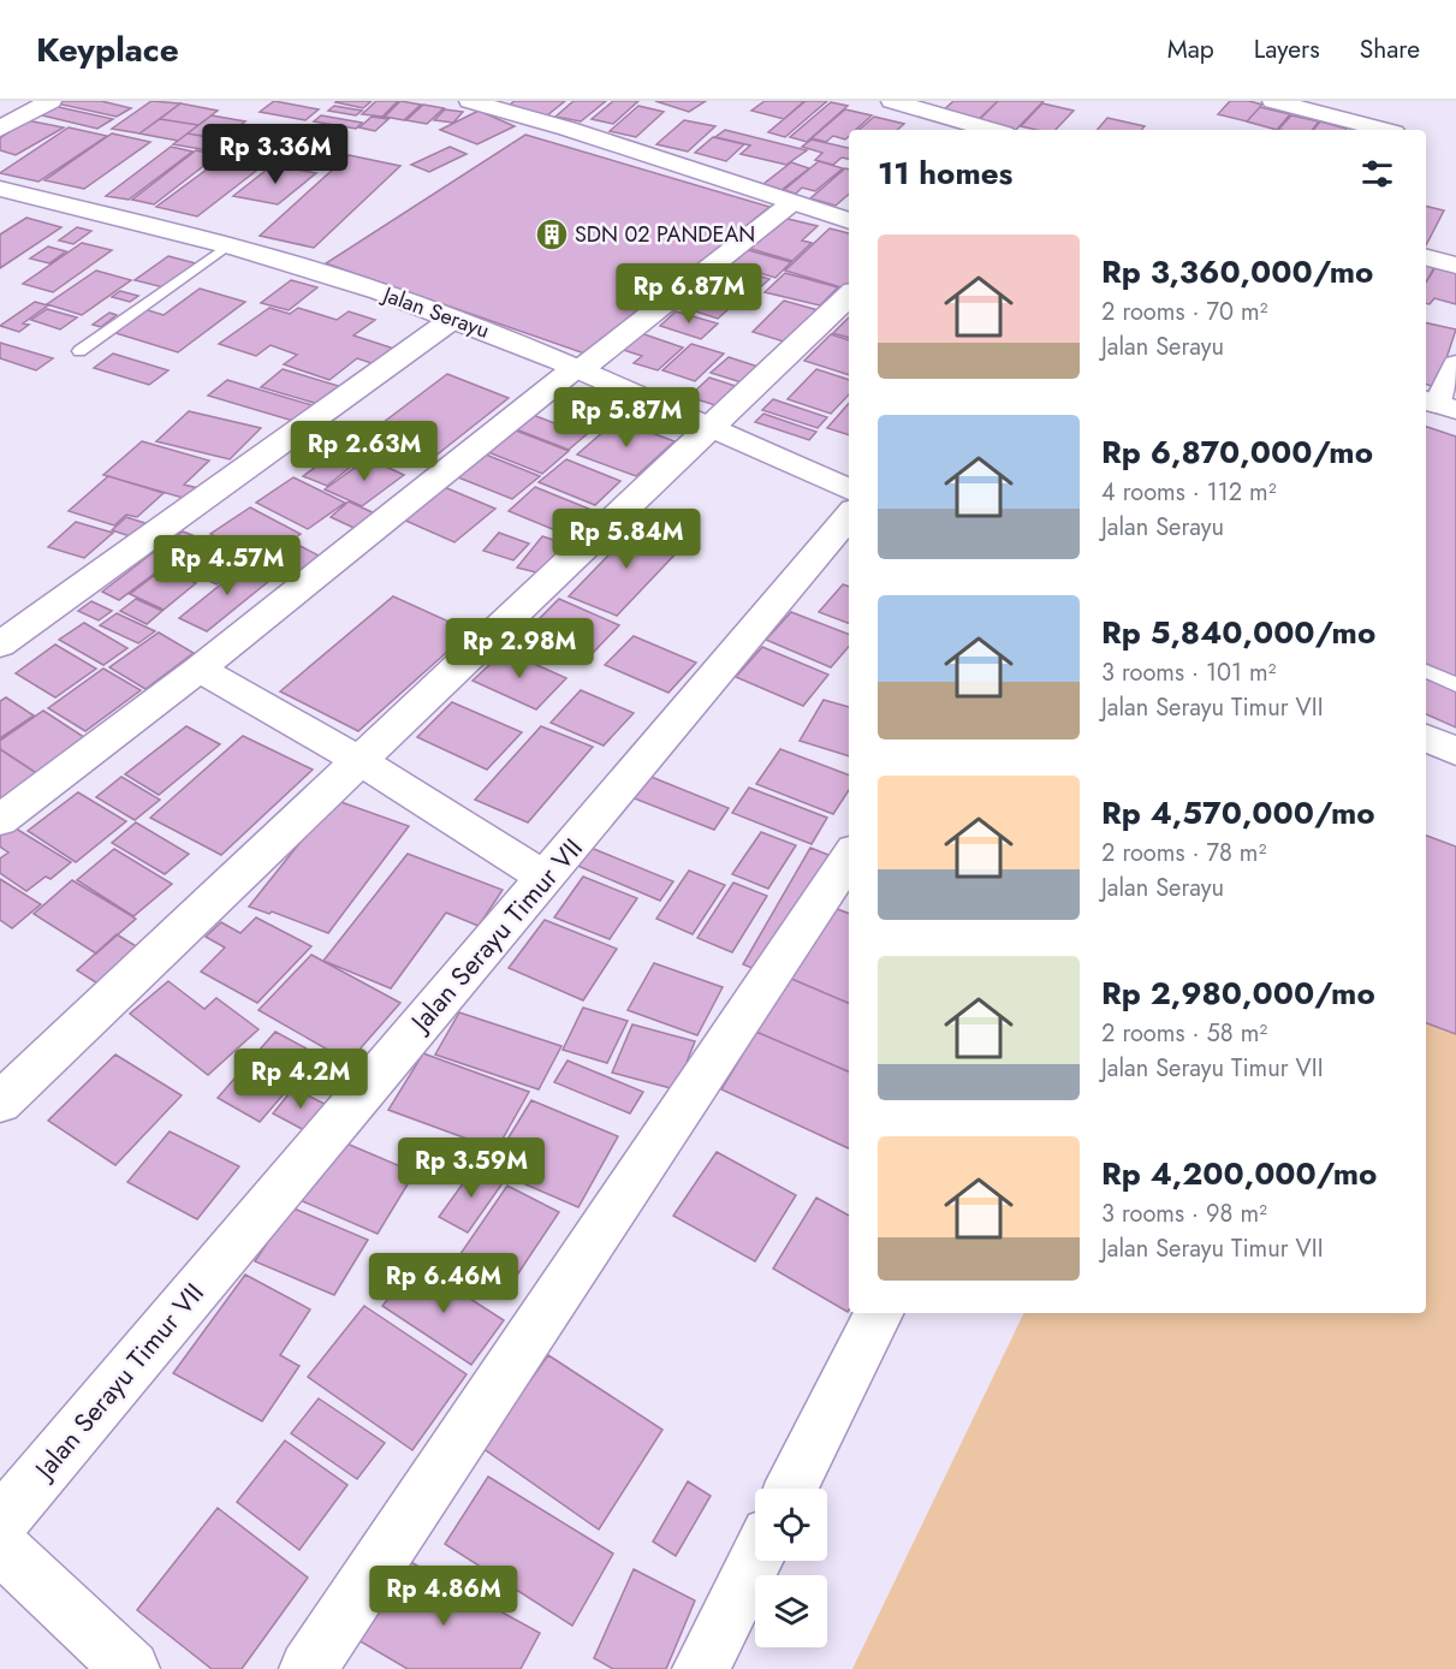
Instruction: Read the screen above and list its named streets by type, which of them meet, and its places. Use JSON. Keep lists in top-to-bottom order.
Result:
{
  "streets": {
    "street": ["Jalan Serayu", "Jalan Serayu Timur VII"]
  },
  "places": {
    "building": ["SDN 02 PANDEAN"]
  },
  "page": {
    "header": "Keyplace",
    "nav": ["Map", "Layers", "Share"],
    "price": [
      "Rp 3.36M",
      "Rp 6.87M",
      "Rp 5.87M",
      "Rp 2.63M",
      "Rp 5.84M",
      "Rp 4.57M",
      "Rp 2.98M",
      "Rp 4.2M",
      "Rp 3.59M",
      "Rp 6.46M",
      "Rp 4.86M"
    ],
    "heading": "11 homes",
    "list": [
      {
        "name": "Rp 3,360,000/mo",
        "note": "2 rooms · 70 m² · Jalan Serayu"
      },
      {
        "name": "Rp 6,870,000/mo",
        "note": "4 rooms · 112 m² · Jalan Serayu"
      },
      {
        "name": "Rp 5,840,000/mo",
        "note": "3 rooms · 101 m² · Jalan Serayu Timur VII"
      },
      {
        "name": "Rp 4,570,000/mo",
        "note": "2 rooms · 78 m² · Jalan Serayu"
      },
      {
        "name": "Rp 2,980,000/mo",
        "note": "2 rooms · 58 m² · Jalan Serayu Timur VII"
      },
      {
        "name": "Rp 4,200,000/mo",
        "note": "3 rooms · 98 m² · Jalan Serayu Timur VII"
      }
    ]
  }
}
